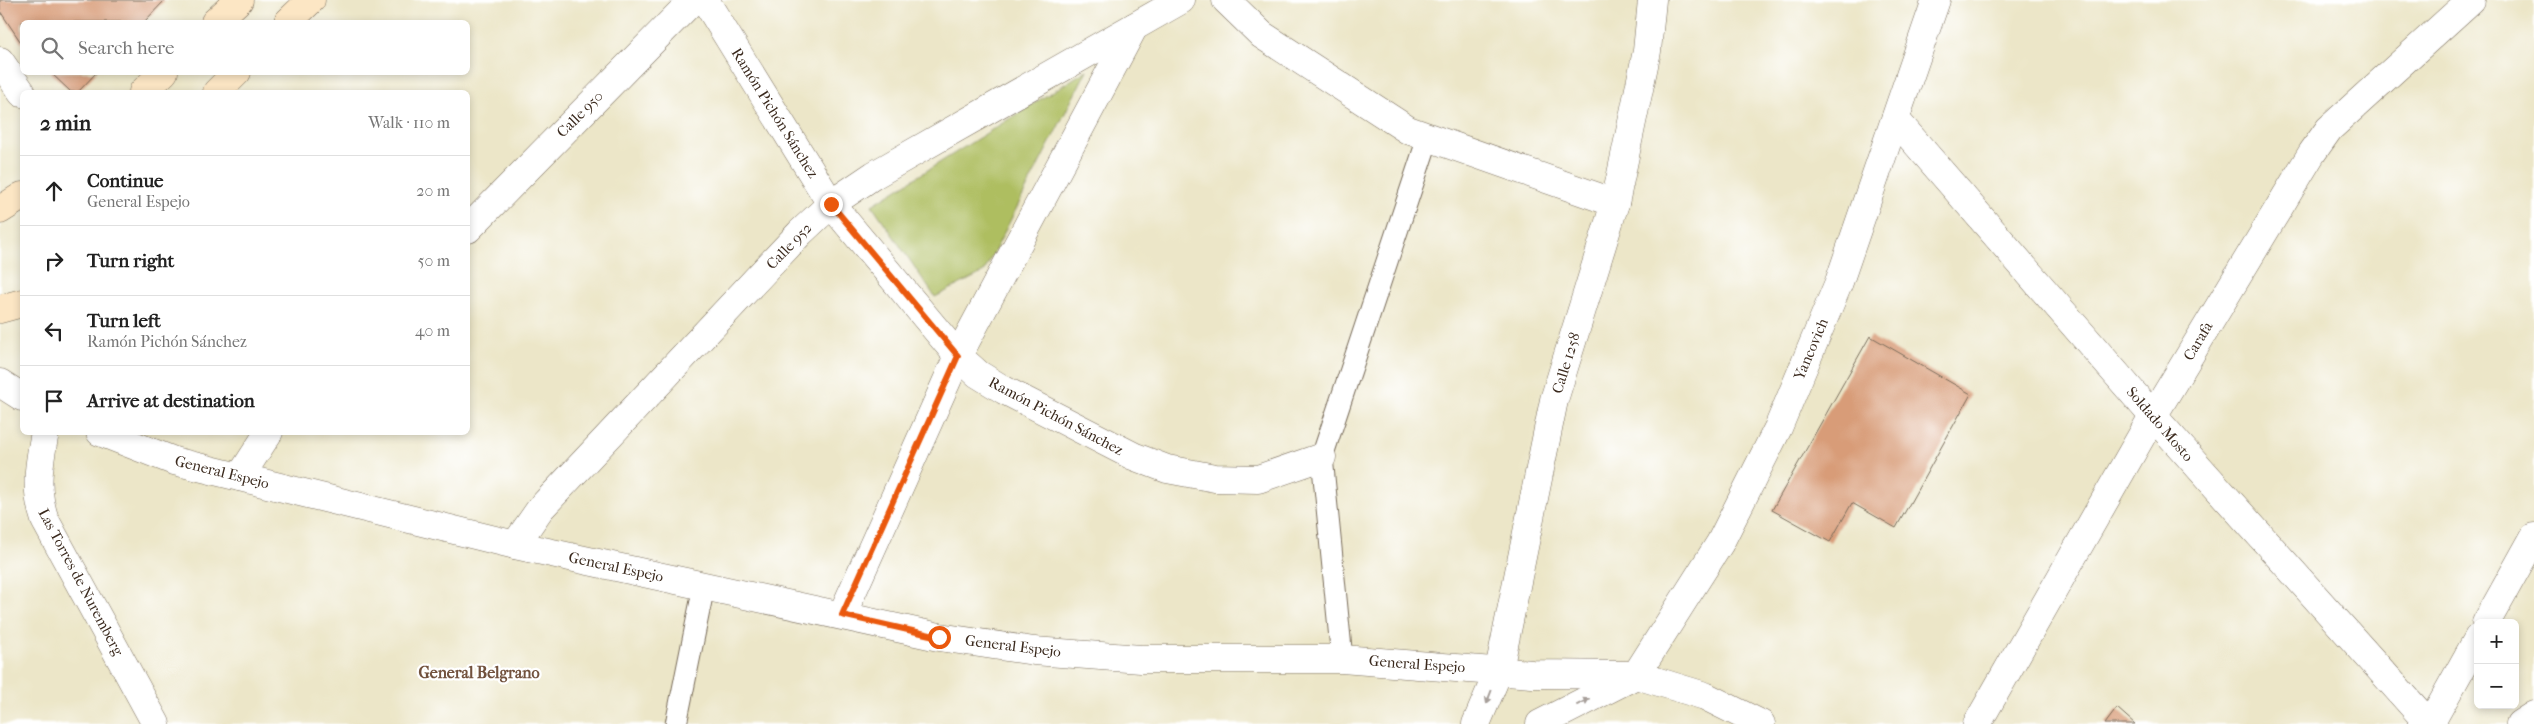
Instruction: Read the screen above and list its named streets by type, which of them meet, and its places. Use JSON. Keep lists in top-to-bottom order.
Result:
{
  "streets": {
    "street": [
      "Ramón Pichón Sánchez",
      "Calle 950",
      "Calle 952",
      "Carafa",
      "Yancovich",
      "Calle 1258",
      "Soldado Mosto",
      "General Espejo",
      "Las Torres de Nuremberg"
    ]
  },
  "crossings": [
    ["Ramón Pichón Sánchez", "Calle 952"],
    ["Calle 952", "General Espejo"],
    ["Carafa", "Soldado Mosto"],
    ["Yancovich", "Soldado Mosto"],
    ["Yancovich", "General Espejo"],
    ["Calle 1258", "General Espejo"]
  ],
  "districts": ["General Belgrano"],
  "page": {
    "search": "Search here",
    "heading": ["2 min", "Walk · 110 m"],
    "list": [
      ["Continue", "General Espejo", "20 m"],
      ["Turn right", "50 m"],
      ["Turn left", "Ramón Pichón Sánchez", "40 m"],
      "Arrive at destination"
    ],
    "map_buttons": ["+", "−"]
  }
}
